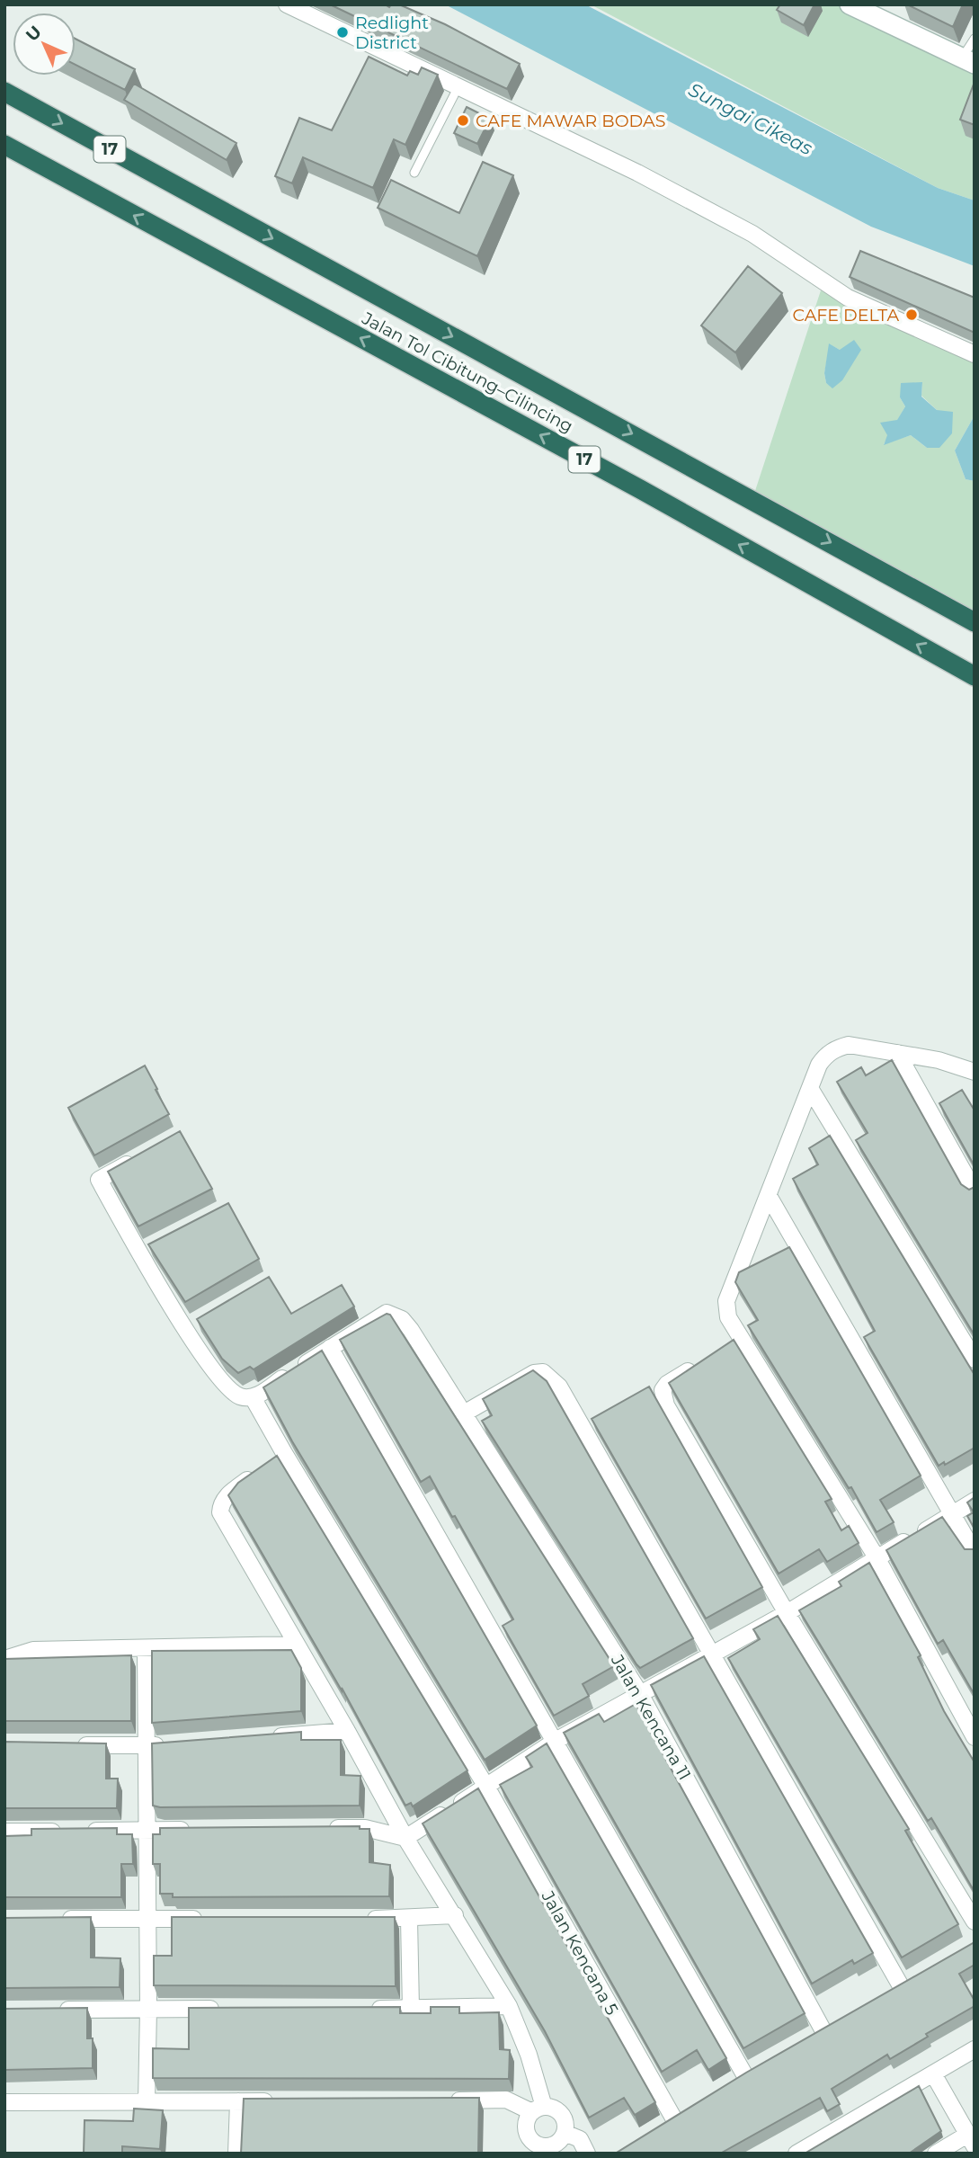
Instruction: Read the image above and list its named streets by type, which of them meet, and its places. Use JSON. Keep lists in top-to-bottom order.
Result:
{
  "streets": {
    "highway": ["17", "Jalan Tol Cibitung–Cilincing"],
    "street": ["Jalan Kencana 11", "Jalan Kencana 5"]
  },
  "water": ["Sungai Cikeas"],
  "places": ["Redlight District", "CAFE MAWAR BODAS", "CAFE DELTA"],
  "north": "top left"
}
